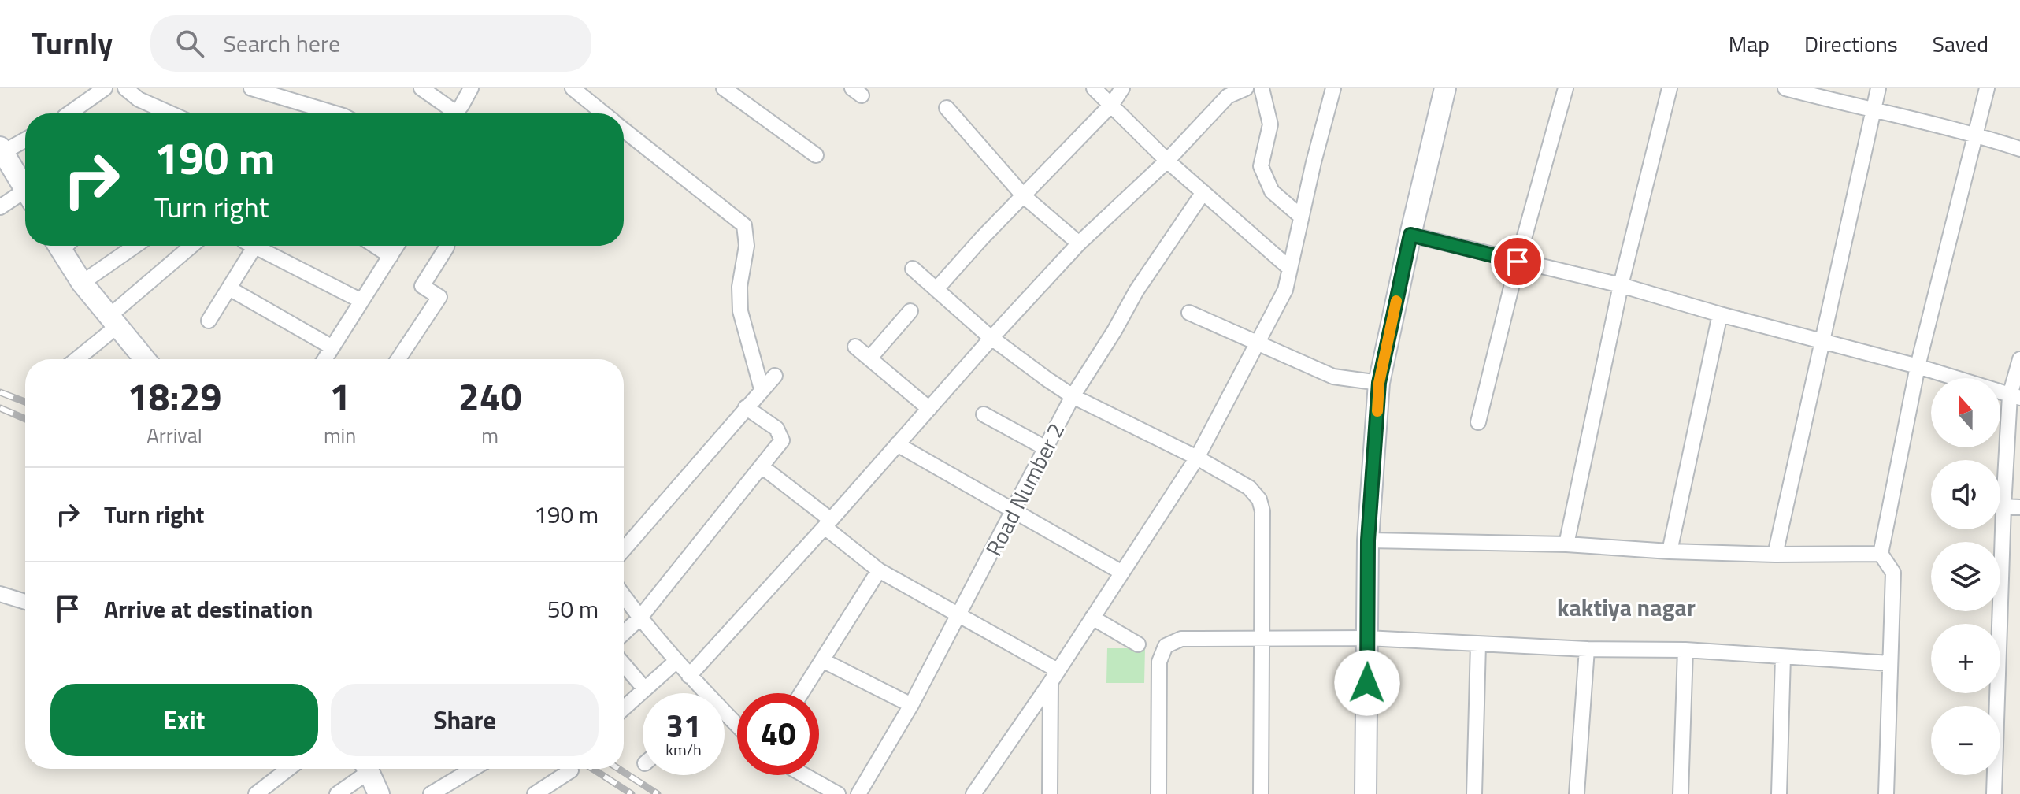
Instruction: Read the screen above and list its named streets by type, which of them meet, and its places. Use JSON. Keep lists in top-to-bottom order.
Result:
{
  "streets": {
    "street": ["Road Number 2"]
  },
  "districts": ["kaktiya nagar"],
  "north": "top",
  "page": {
    "header": "Turnly",
    "search": "Search here",
    "nav": ["Map", "Directions", "Saved"],
    "turn": ["190 m", "Turn right"],
    "eta": [
      "18:29",
      "Arrival",
      "1",
      "min",
      "240",
      "m"
    ],
    "map_buttons": ["+", "−"],
    "list": [
      {
        "name": "Turn right",
        "value": "190 m"
      },
      {
        "name": "Arrive at destination",
        "value": "50 m"
      }
    ],
    "buttons": ["Exit", "Share"],
    "speed": "31 km/h",
    "limit": "40"
  }
}
